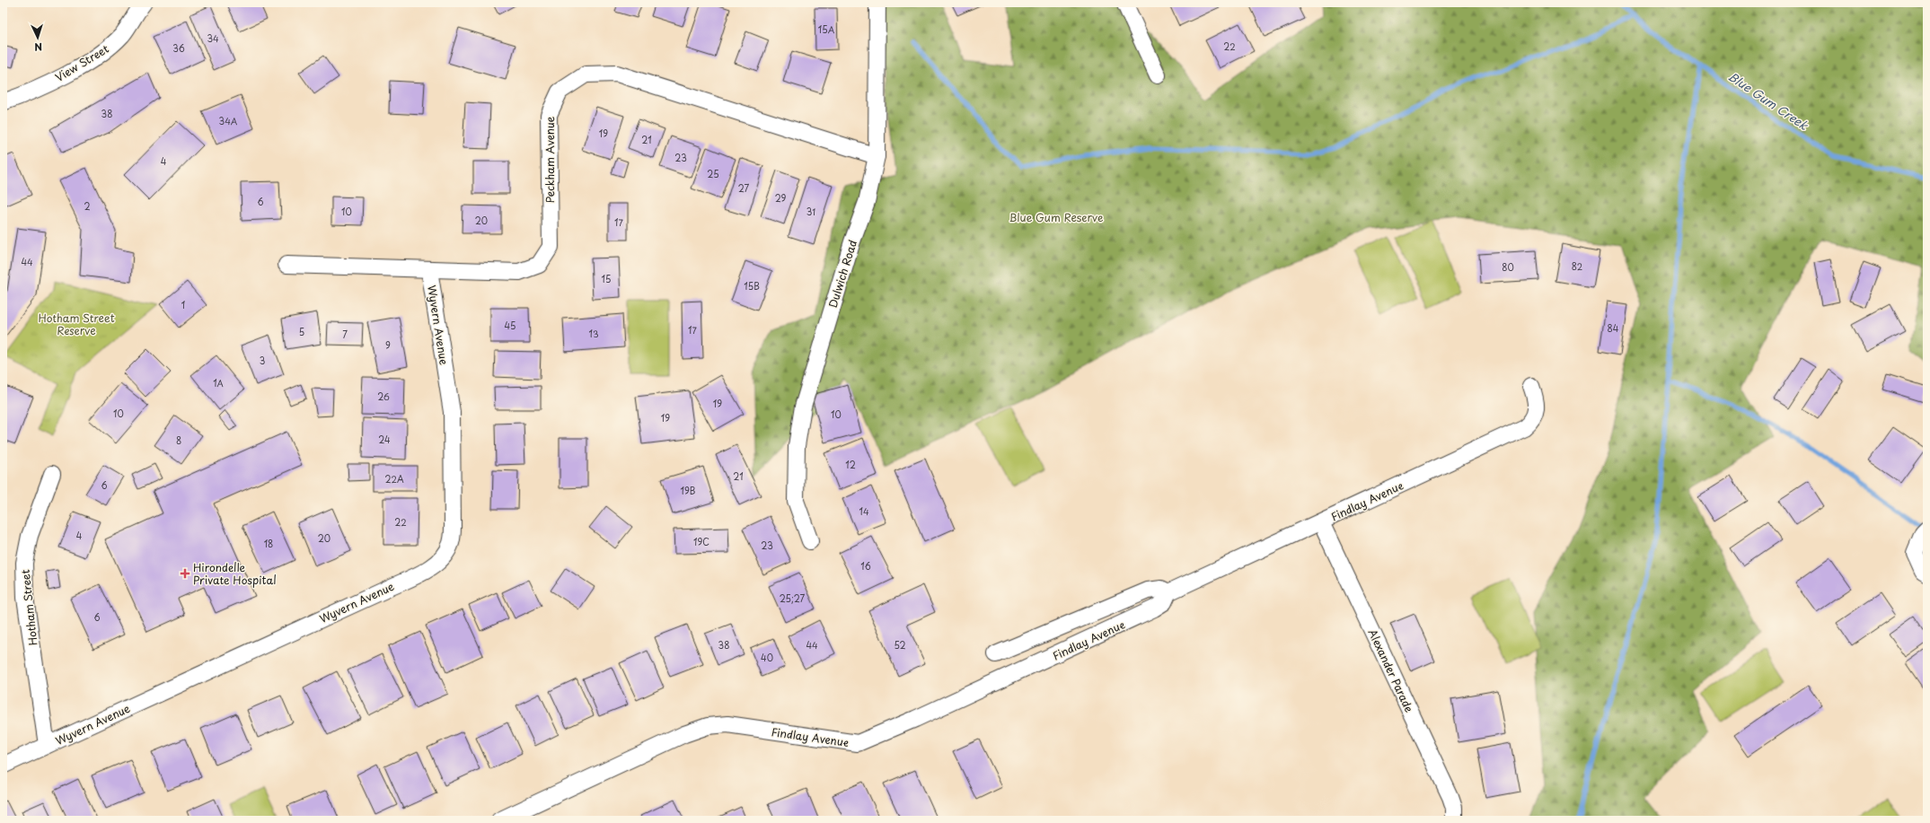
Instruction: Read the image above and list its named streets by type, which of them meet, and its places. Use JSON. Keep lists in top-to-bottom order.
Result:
{
  "streets": {
    "street": [
      "View Street",
      "Peckham Avenue",
      "Dulwich Road",
      "Wyvern Avenue",
      "Findlay Avenue",
      "Hotham Street",
      "Alexander Parade"
    ]
  },
  "crossings": [
    ["Peckham Avenue", "Dulwich Road"],
    ["Peckham Avenue", "Wyvern Avenue"],
    ["Wyvern Avenue", "Hotham Street"],
    ["Findlay Avenue", "Alexander Parade"]
  ],
  "water": ["Blue Gum Creek"],
  "parks": ["Blue Gum Reserve", "Hotham Street Reserve"],
  "places": {
    "health": ["Hirondelle Private Hospital"]
  },
  "house_numbers": [
    "15A",
    "34",
    "22",
    "36",
    "38",
    "34A",
    "19",
    "21",
    "23",
    "4",
    "25",
    "27",
    "29",
    "6",
    "2",
    "10",
    "31",
    "20",
    "17",
    "44",
    "82",
    "80",
    "15",
    "15B",
    "1",
    "45",
    "84",
    "17",
    "5",
    "13",
    "7",
    "9",
    "3",
    "1A",
    "26",
    "19",
    "10",
    "10",
    "19",
    "24",
    "8",
    "12",
    "21",
    "22A",
    "6",
    "19B",
    "14",
    "22",
    "4",
    "20",
    "19C",
    "18",
    "23",
    "16",
    "25;27",
    "6",
    "38",
    "44",
    "52",
    "40"
  ],
  "north": "bottom"
}
